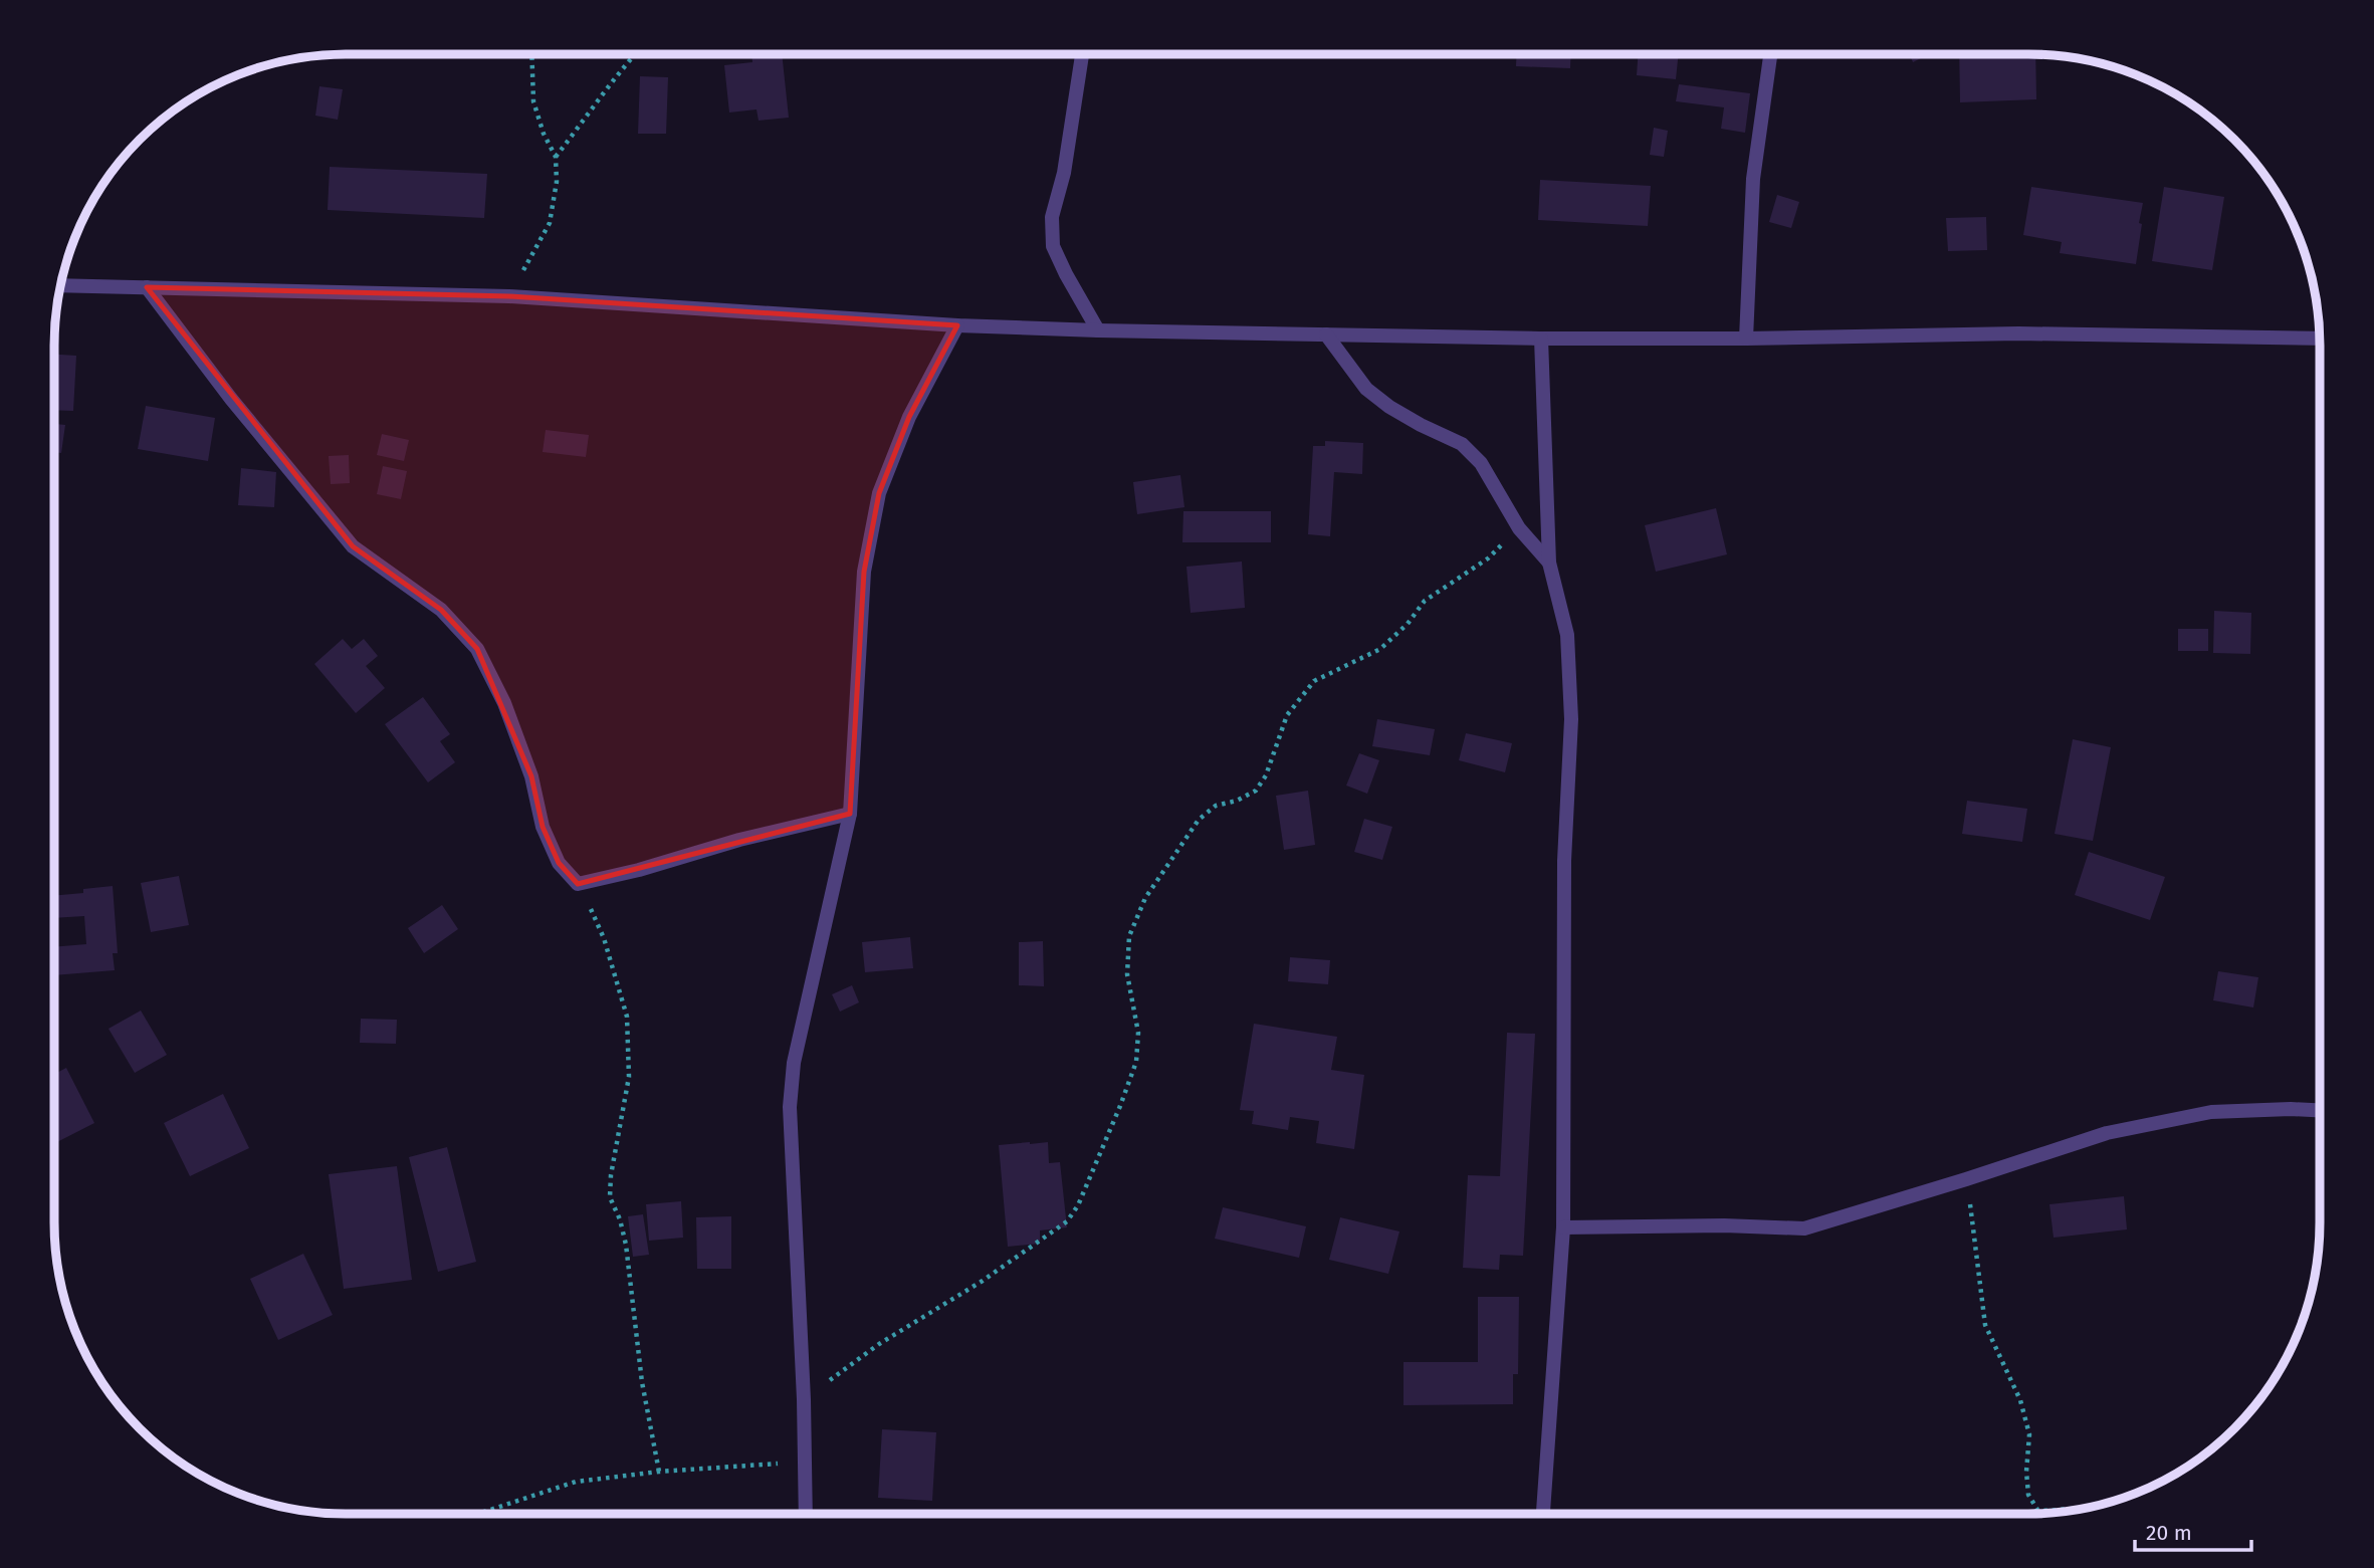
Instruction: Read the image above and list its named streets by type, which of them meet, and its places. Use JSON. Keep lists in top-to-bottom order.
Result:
{
  "scale_bar": "20 m"
}
